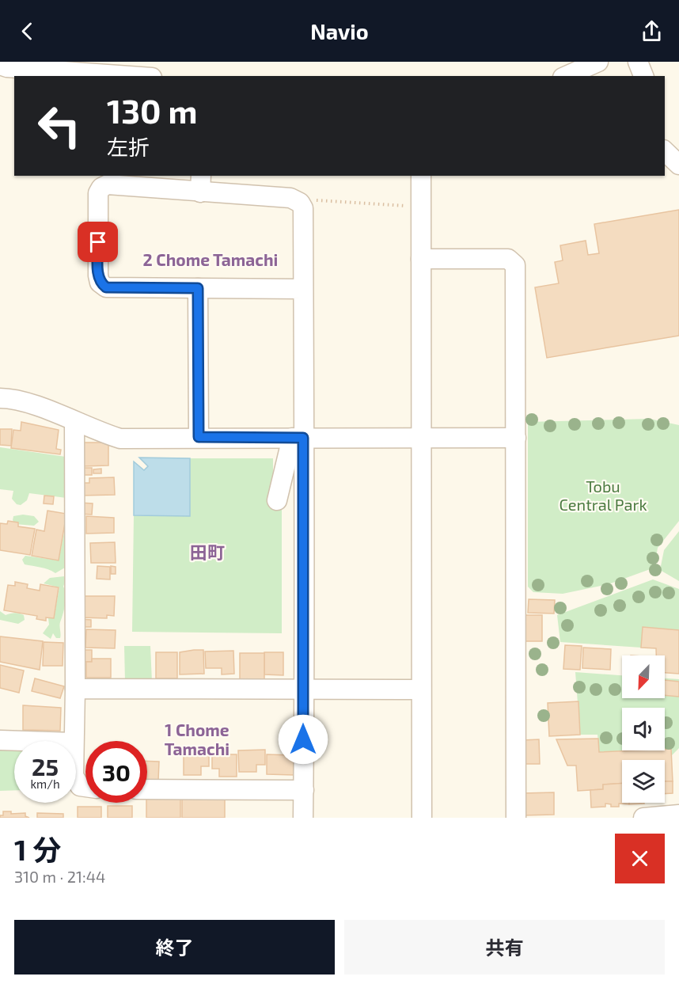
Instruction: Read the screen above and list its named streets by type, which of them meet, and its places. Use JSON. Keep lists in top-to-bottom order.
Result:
{
  "districts": ["2 Chome Tamachi", "田町", "1 Chome Tamachi"],
  "parks": ["Tobu Central Park"],
  "north": "bottom left",
  "page": {
    "header": "Navio",
    "turn": ["130 m", "左折"],
    "speed": "25 km/h",
    "limit": "30",
    "heading": ["1 分", "310 m · 21:44"],
    "buttons": ["終了", "共有"]
  }
}
